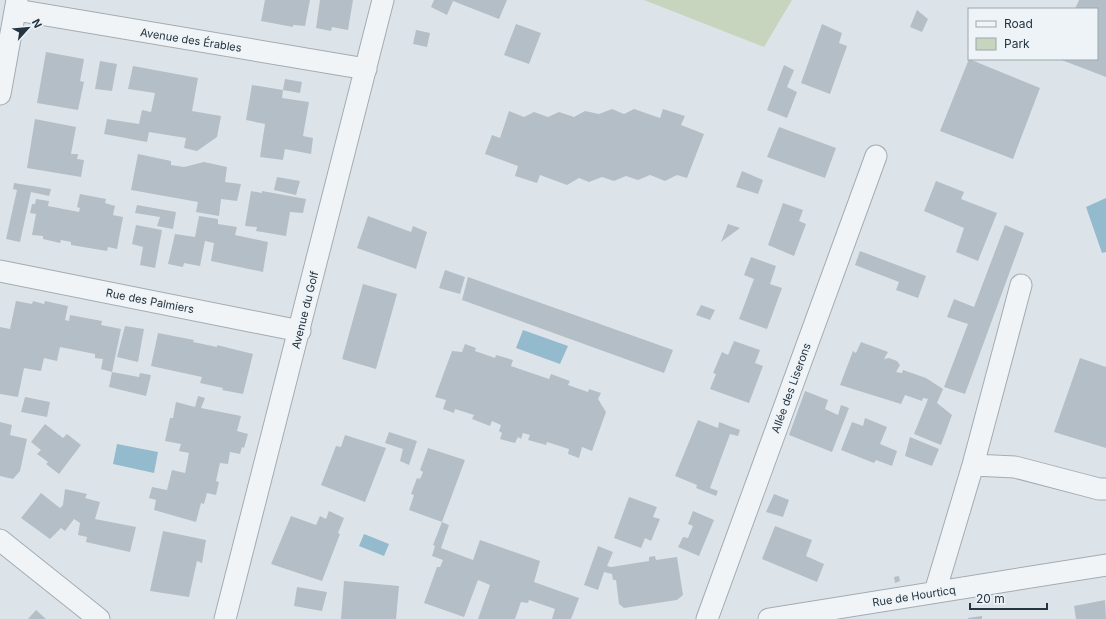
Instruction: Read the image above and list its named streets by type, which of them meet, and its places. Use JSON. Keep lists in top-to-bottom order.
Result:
{
  "streets": {
    "street": [
      "Avenue des Érables",
      "Rue des Palmiers",
      "Avenue du Golf",
      "Allée des Liserons",
      "Rue de Hourticq"
    ]
  },
  "crossings": [
    ["Avenue des Érables", "Avenue du Golf"],
    ["Rue des Palmiers", "Avenue du Golf"]
  ],
  "legend": ["Road", "Park"],
  "scale_bar": "20 m",
  "north": "top right"
}
